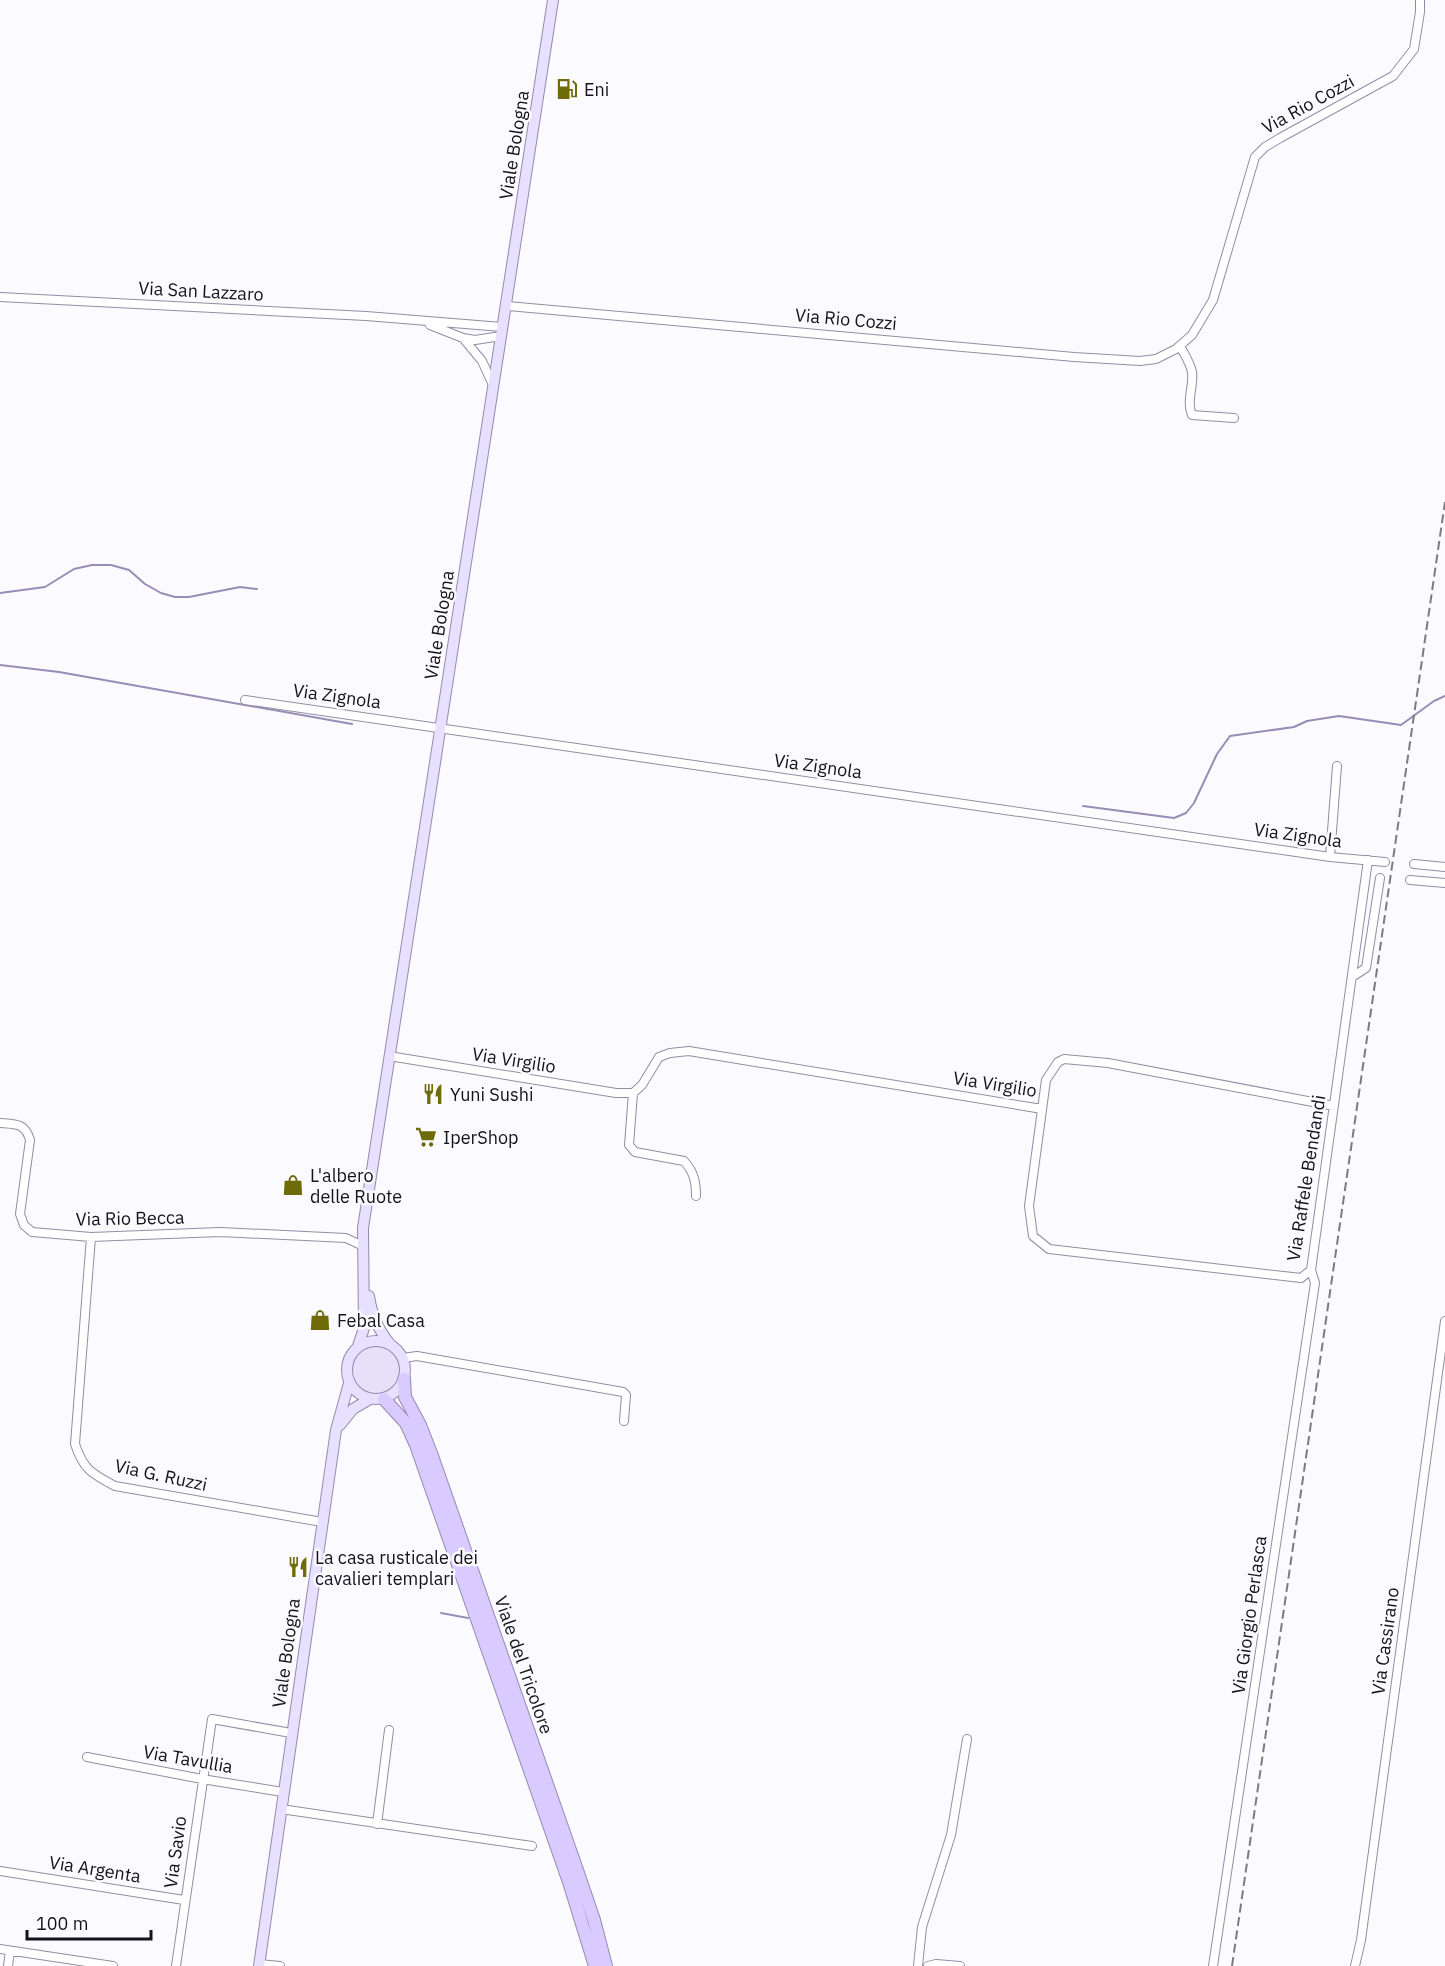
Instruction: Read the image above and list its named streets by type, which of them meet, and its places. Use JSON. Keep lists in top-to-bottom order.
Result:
{
  "streets": {
    "highway": ["Viale del Tricolore"],
    "main road": ["Viale Bologna"],
    "street": [
      "Via Rio Cozzi",
      "Via San Lazzaro",
      "Via Zignola",
      "Via Virgilio",
      "Via Raffele Bendandi",
      "Via Rio Becca",
      "Via G. Ruzzi",
      "Via Giorgio Perlasca",
      "Via Cassirano",
      "Via Tavullia",
      "Via Savio",
      "Via Argenta"
    ]
  },
  "crossings": [
    ["Via Rio Cozzi", "Viale Bologna"],
    ["Viale Bologna", "Via San Lazzaro"],
    ["Viale Bologna", "Via Zignola"],
    ["Viale Bologna", "Via Virgilio"],
    ["Viale Bologna", "Via Rio Becca"],
    ["Viale Bologna", "Via G. Ruzzi"],
    ["Viale Bologna", "Viale del Tricolore"],
    ["Viale Bologna", "Via Tavullia"],
    ["Viale Bologna", "Via Savio"],
    ["Via Zignola", "Via Raffele Bendandi"],
    ["Via Virgilio", "Via Raffele Bendandi"],
    ["Via Raffele Bendandi", "Via Giorgio Perlasca"],
    ["Via Rio Becca", "Via G. Ruzzi"],
    ["Via Tavullia", "Via Savio"],
    ["Via Savio", "Via Argenta"]
  ],
  "places": {
    "fuel station": ["Eni"],
    "restaurant": ["Yuni Sushi", "La casa rusticale dei cavalieri templari"],
    "supermarket": ["IperShop"],
    "shop": ["L'albero delle Ruote", "Febal Casa"]
  },
  "scale_bar": "100 m"
}
